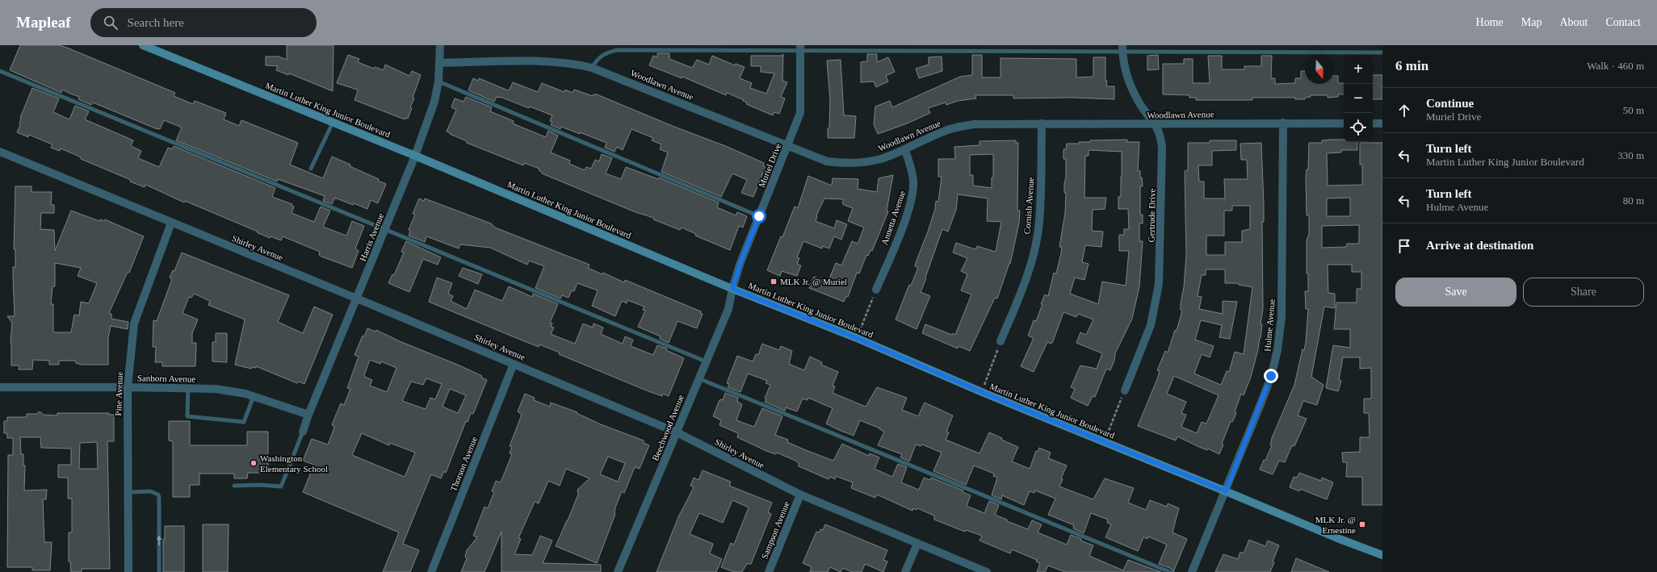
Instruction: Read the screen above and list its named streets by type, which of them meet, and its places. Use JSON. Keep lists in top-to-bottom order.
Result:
{
  "streets": {
    "main road": ["Martin Luther King Junior Boulevard"],
    "street": [
      "Woodlawn Avenue",
      "Muriel Drive",
      "Cornish Avenue",
      "Gertrude Drive",
      "Annetta Avenue",
      "Harris Avenue",
      "Shirley Avenue",
      "Hulme Avenue",
      "Sanborn Avenue",
      "Pine Avenue",
      "Beechwood Avenue",
      "Thorson Avenue",
      "Sampson Avenue"
    ]
  },
  "crossings": [
    ["Woodlawn Avenue", "Muriel Drive"],
    ["Woodlawn Avenue", "Cornish Avenue"],
    ["Woodlawn Avenue", "Gertrude Drive"],
    ["Woodlawn Avenue", "Annetta Avenue"],
    ["Woodlawn Avenue", "Harris Avenue"],
    ["Woodlawn Avenue", "Hulme Avenue"],
    ["Martin Luther King Junior Boulevard", "Muriel Drive"],
    ["Martin Luther King Junior Boulevard", "Harris Avenue"],
    ["Martin Luther King Junior Boulevard", "Hulme Avenue"],
    ["Martin Luther King Junior Boulevard", "Beechwood Avenue"],
    ["Muriel Drive", "Beechwood Avenue"],
    ["Harris Avenue", "Shirley Avenue"],
    ["Harris Avenue", "Sanborn Avenue"],
    ["Shirley Avenue", "Pine Avenue"],
    ["Shirley Avenue", "Beechwood Avenue"],
    ["Shirley Avenue", "Thorson Avenue"],
    ["Shirley Avenue", "Sampson Avenue"],
    ["Sanborn Avenue", "Pine Avenue"]
  ],
  "places": {
    "transit": ["MLK Jr. @ Muriel", "MLK Jr. @ Ernestine"],
    "other": ["Washington Elementary School"]
  },
  "north": "bottom",
  "page": {
    "header": "Mapleaf",
    "search": "Search here",
    "nav": [
      "Home",
      "Map",
      "About",
      "Contact"
    ],
    "heading": ["6 min", "Walk · 460 m"],
    "map_buttons": ["+", "−"],
    "list": [
      ["Continue", "Muriel Drive", "50 m"],
      ["Turn left", "Martin Luther King Junior Boulevard", "330 m"],
      ["Turn left", "Hulme Avenue", "80 m"],
      "Arrive at destination"
    ],
    "buttons": ["Save", "Share"]
  }
}
